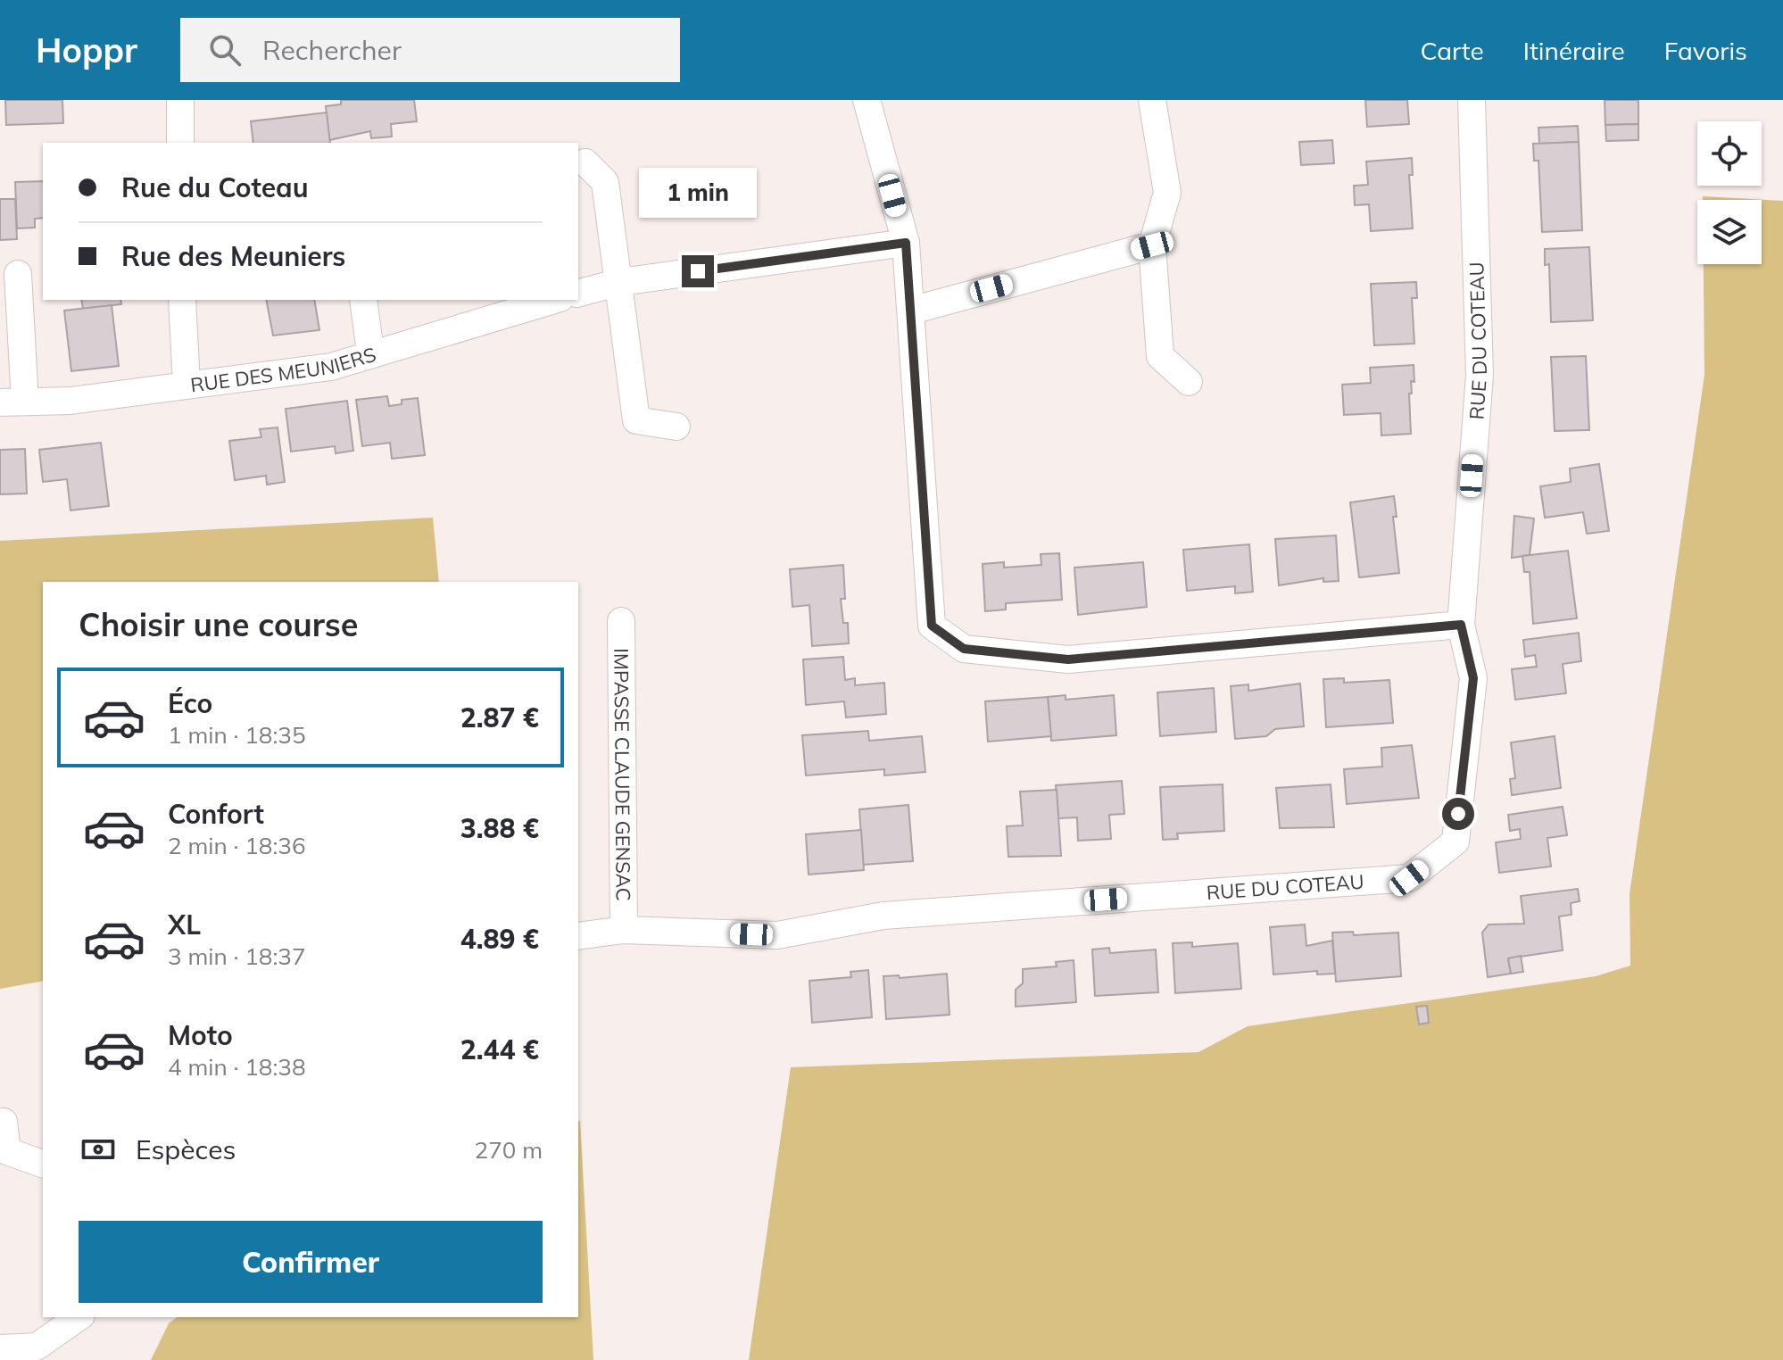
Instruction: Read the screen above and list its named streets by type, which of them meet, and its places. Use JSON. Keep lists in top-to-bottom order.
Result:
{
  "streets": {
    "street": ["RUE DU COTEAU", "RUE DES MEUNIERS", "IMPASSE CLAUDE GENSAC"]
  },
  "crossings": [
    ["RUE DU COTEAU", "IMPASSE CLAUDE GENSAC"]
  ],
  "page": {
    "header": "Hoppr",
    "search": "Rechercher",
    "nav": ["Carte", "Itinéraire", "Favoris"],
    "banner": ["Rue du Coteau", "Rue des Meuniers"],
    "bubble": "1 min",
    "heading": "Choisir une course",
    "list": [
      {
        "name": "Éco",
        "note": "1 min · 18:35",
        "value": "2.87 €"
      },
      {
        "name": "Confort",
        "note": "2 min · 18:36",
        "value": "3.88 €"
      },
      {
        "name": "XL",
        "note": "3 min · 18:37",
        "value": "4.89 €"
      },
      {
        "name": "Moto",
        "note": "4 min · 18:38",
        "value": "2.44 €"
      }
    ],
    "pay": ["Espèces", "270 m"],
    "buttons": "Confirmer"
  }
}
